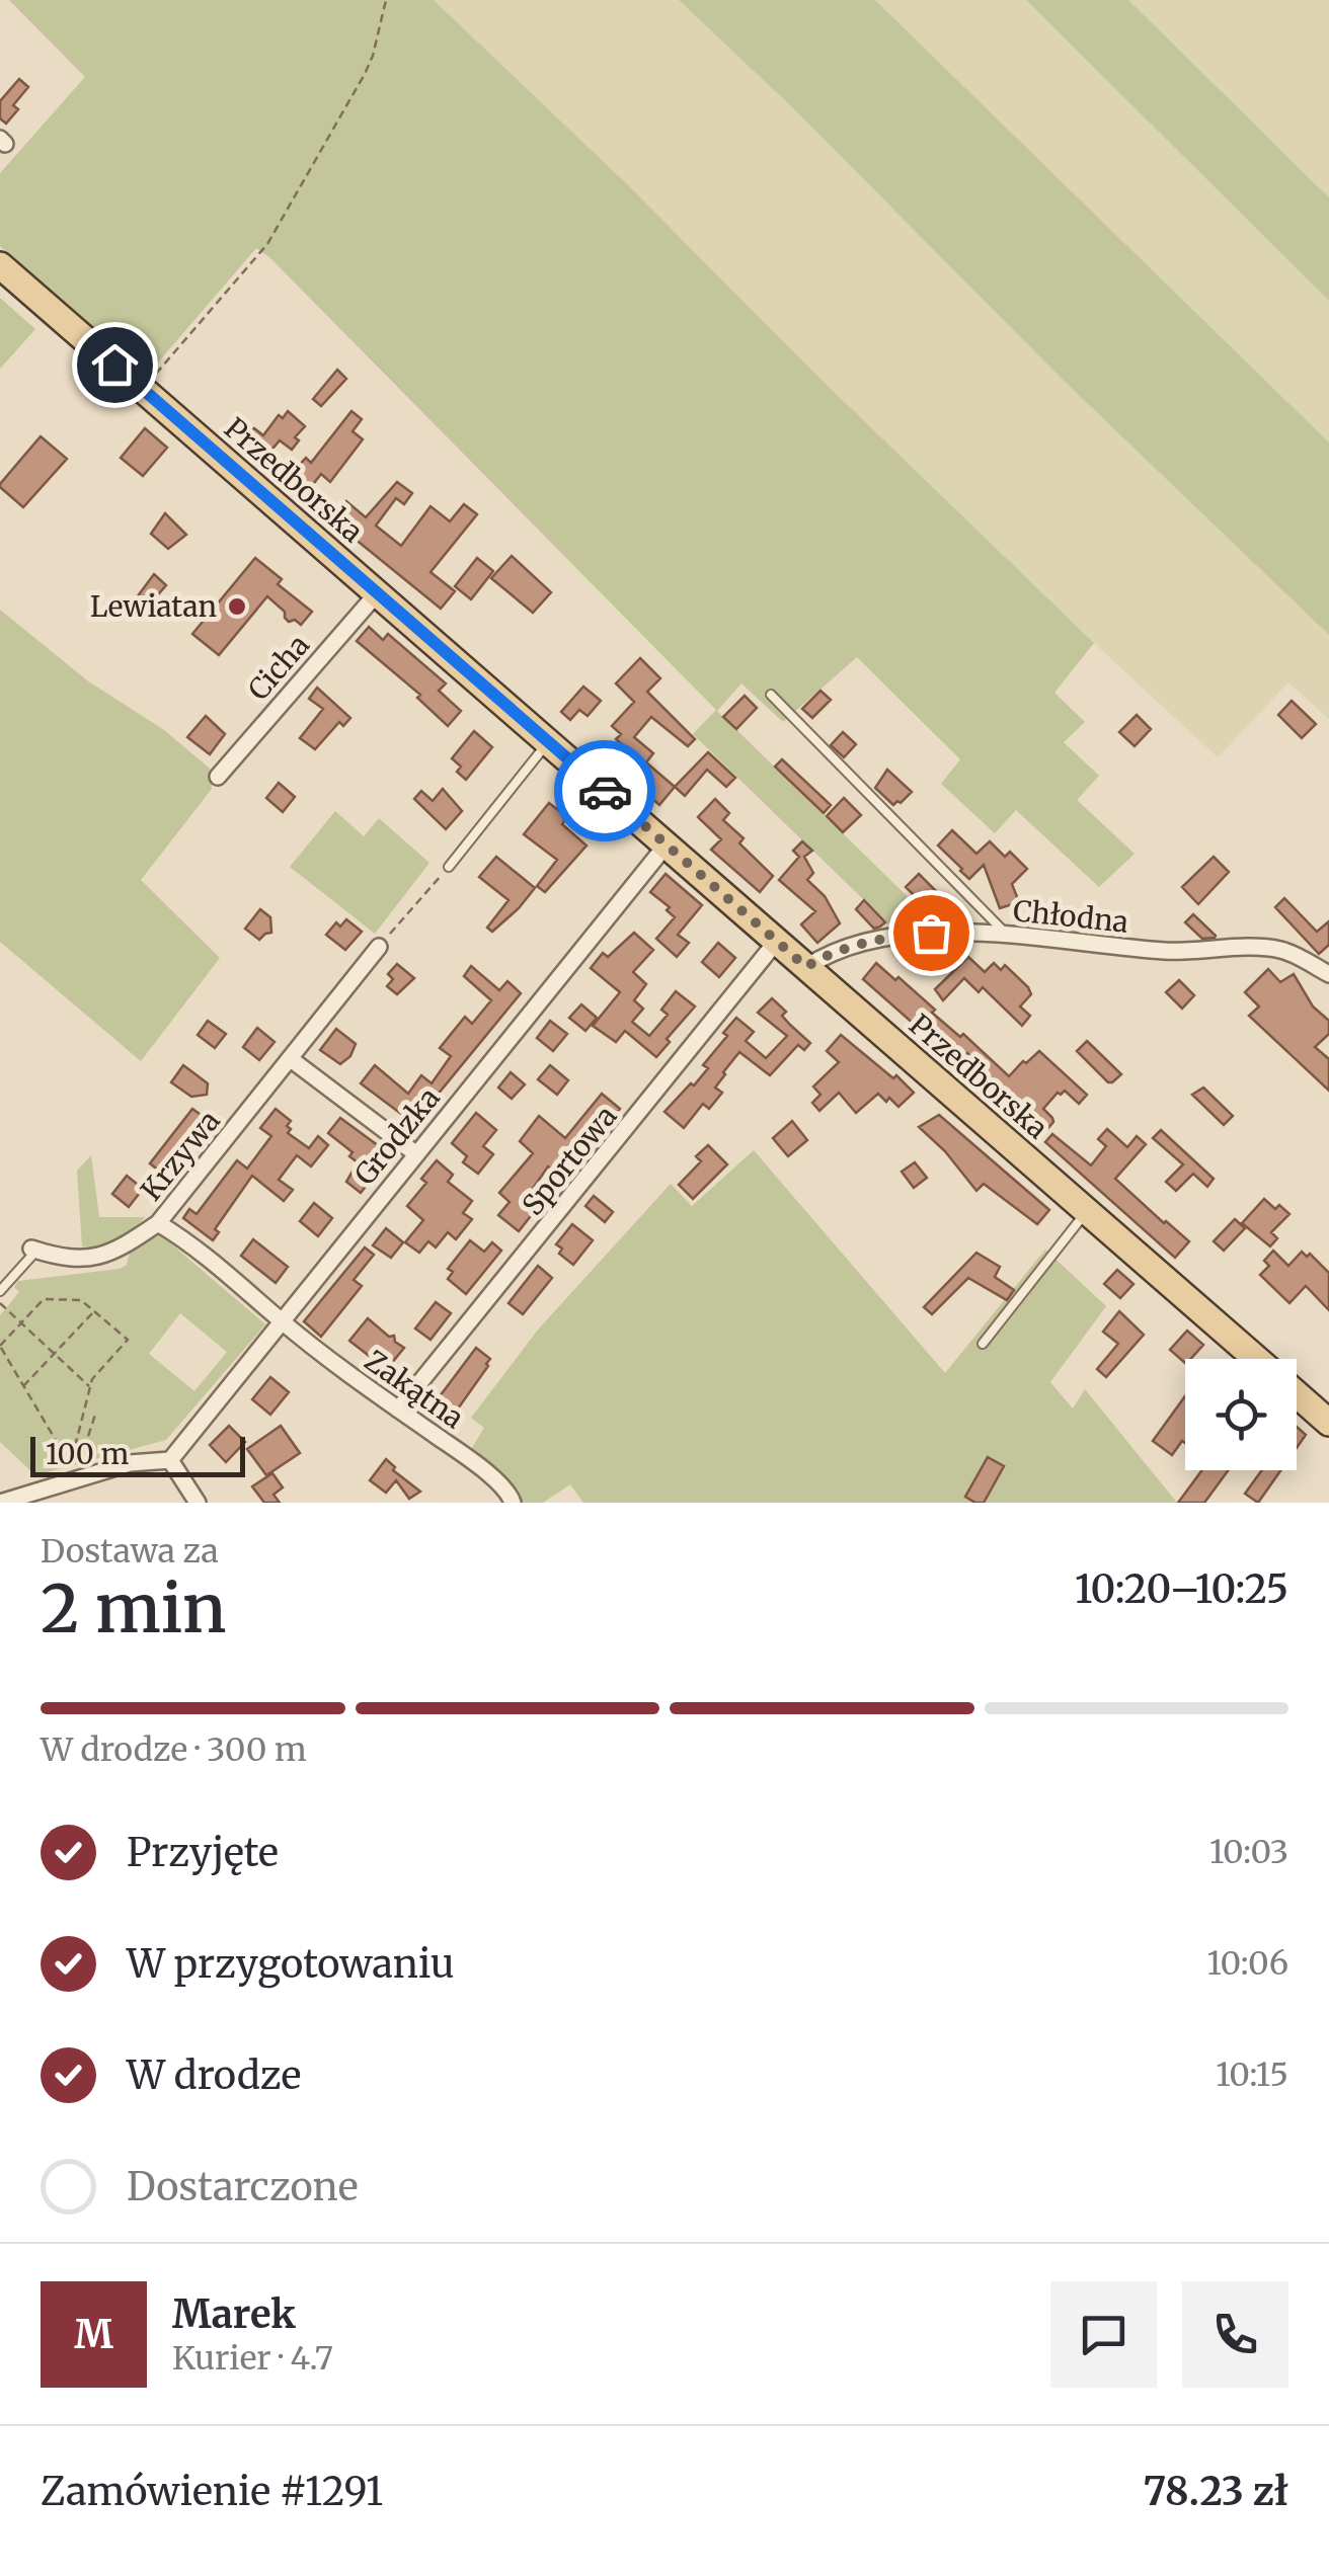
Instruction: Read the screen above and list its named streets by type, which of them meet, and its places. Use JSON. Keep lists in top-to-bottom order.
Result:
{
  "streets": {
    "main road": ["Przedborska"],
    "street": [
      "Cicha",
      "Chłodna",
      "Grodzka",
      "Krzywa",
      "Sportowa",
      "Zakątna"
    ]
  },
  "crossings": [
    ["Przedborska", "Cicha"],
    ["Przedborska", "Chłodna"],
    ["Przedborska", "Grodzka"],
    ["Przedborska", "Sportowa"],
    ["Grodzka", "Zakątna"],
    ["Krzywa", "Zakątna"],
    ["Sportowa", "Zakątna"]
  ],
  "places": ["Lewiatan"],
  "scale_bar": "100 m",
  "page": {
    "scale": "100 m",
    "heading": ["2 min", "Dostawa za", "10:20–10:25"],
    "panel": [
      "Marek",
      "Kurier · 4.7",
      "Zamówienie #1291",
      "78.23 zł"
    ],
    "bar": "W drodze · 300 m",
    "list": [
      ["Przyjęte", "10:03"],
      ["W przygotowaniu", "10:06"],
      ["W drodze", "10:15"],
      "Dostarczone"
    ],
    "round": "M"
  }
}
